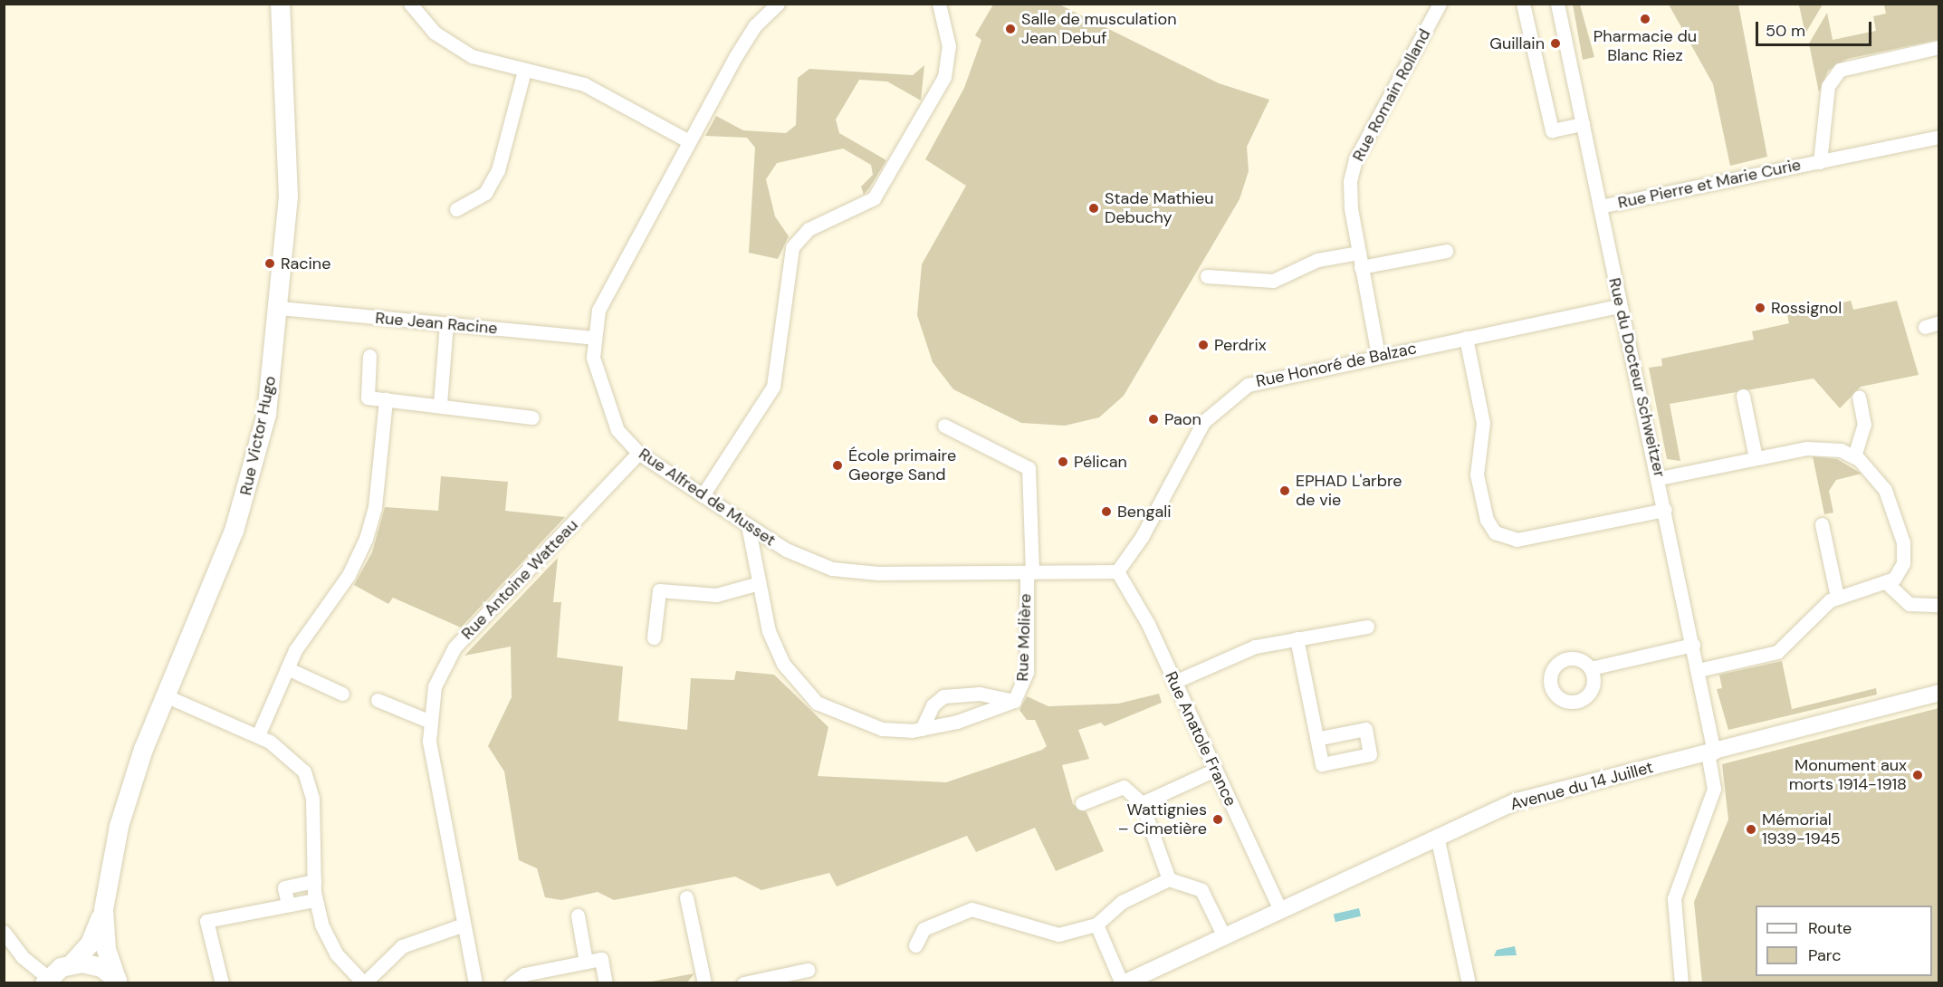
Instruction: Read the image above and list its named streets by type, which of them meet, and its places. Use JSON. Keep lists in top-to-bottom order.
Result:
{
  "streets": {
    "main road": ["Rue Victor Hugo"],
    "street": [
      "Rue Romain Rolland",
      "Rue Pierre et Marie Curie",
      "Rue Jean Racine",
      "Rue Honoré de Balzac",
      "Rue du Docteur Schweitzer",
      "Rue Alfred de Musset",
      "Rue Antoine Watteau",
      "Rue Molière",
      "Rue Anatole France",
      "Avenue du 14 Juillet"
    ]
  },
  "crossings": [
    ["Rue Romain Rolland", "Rue Honoré de Balzac"],
    ["Rue Pierre et Marie Curie", "Rue du Docteur Schweitzer"],
    ["Rue Jean Racine", "Rue Victor Hugo"],
    ["Rue Jean Racine", "Rue Alfred de Musset"],
    ["Rue Honoré de Balzac", "Rue du Docteur Schweitzer"],
    ["Rue Honoré de Balzac", "Rue Alfred de Musset"],
    ["Rue Honoré de Balzac", "Rue Anatole France"],
    ["Rue du Docteur Schweitzer", "Avenue du 14 Juillet"],
    ["Rue Alfred de Musset", "Rue Antoine Watteau"],
    ["Rue Alfred de Musset", "Rue Molière"],
    ["Rue Alfred de Musset", "Rue Anatole France"],
    ["Rue Anatole France", "Avenue du 14 Juillet"]
  ],
  "places": [
    "Pharmacie du Blanc Riez",
    "Salle de musculation Jean Debuf",
    "Guillain",
    "Stade Mathieu Debuchy",
    "Racine",
    "Rossignol",
    "Perdrix",
    "Paon",
    "Pélican",
    "École primaire George Sand",
    "EPHAD L'arbre de vie",
    "Bengali",
    "Monument aux morts 1914-1918",
    "Wattignies – Cimetière",
    "Mémorial 1939-1945"
  ],
  "legend": ["Route", "Parc"],
  "scale_bar": "50 m"
}
